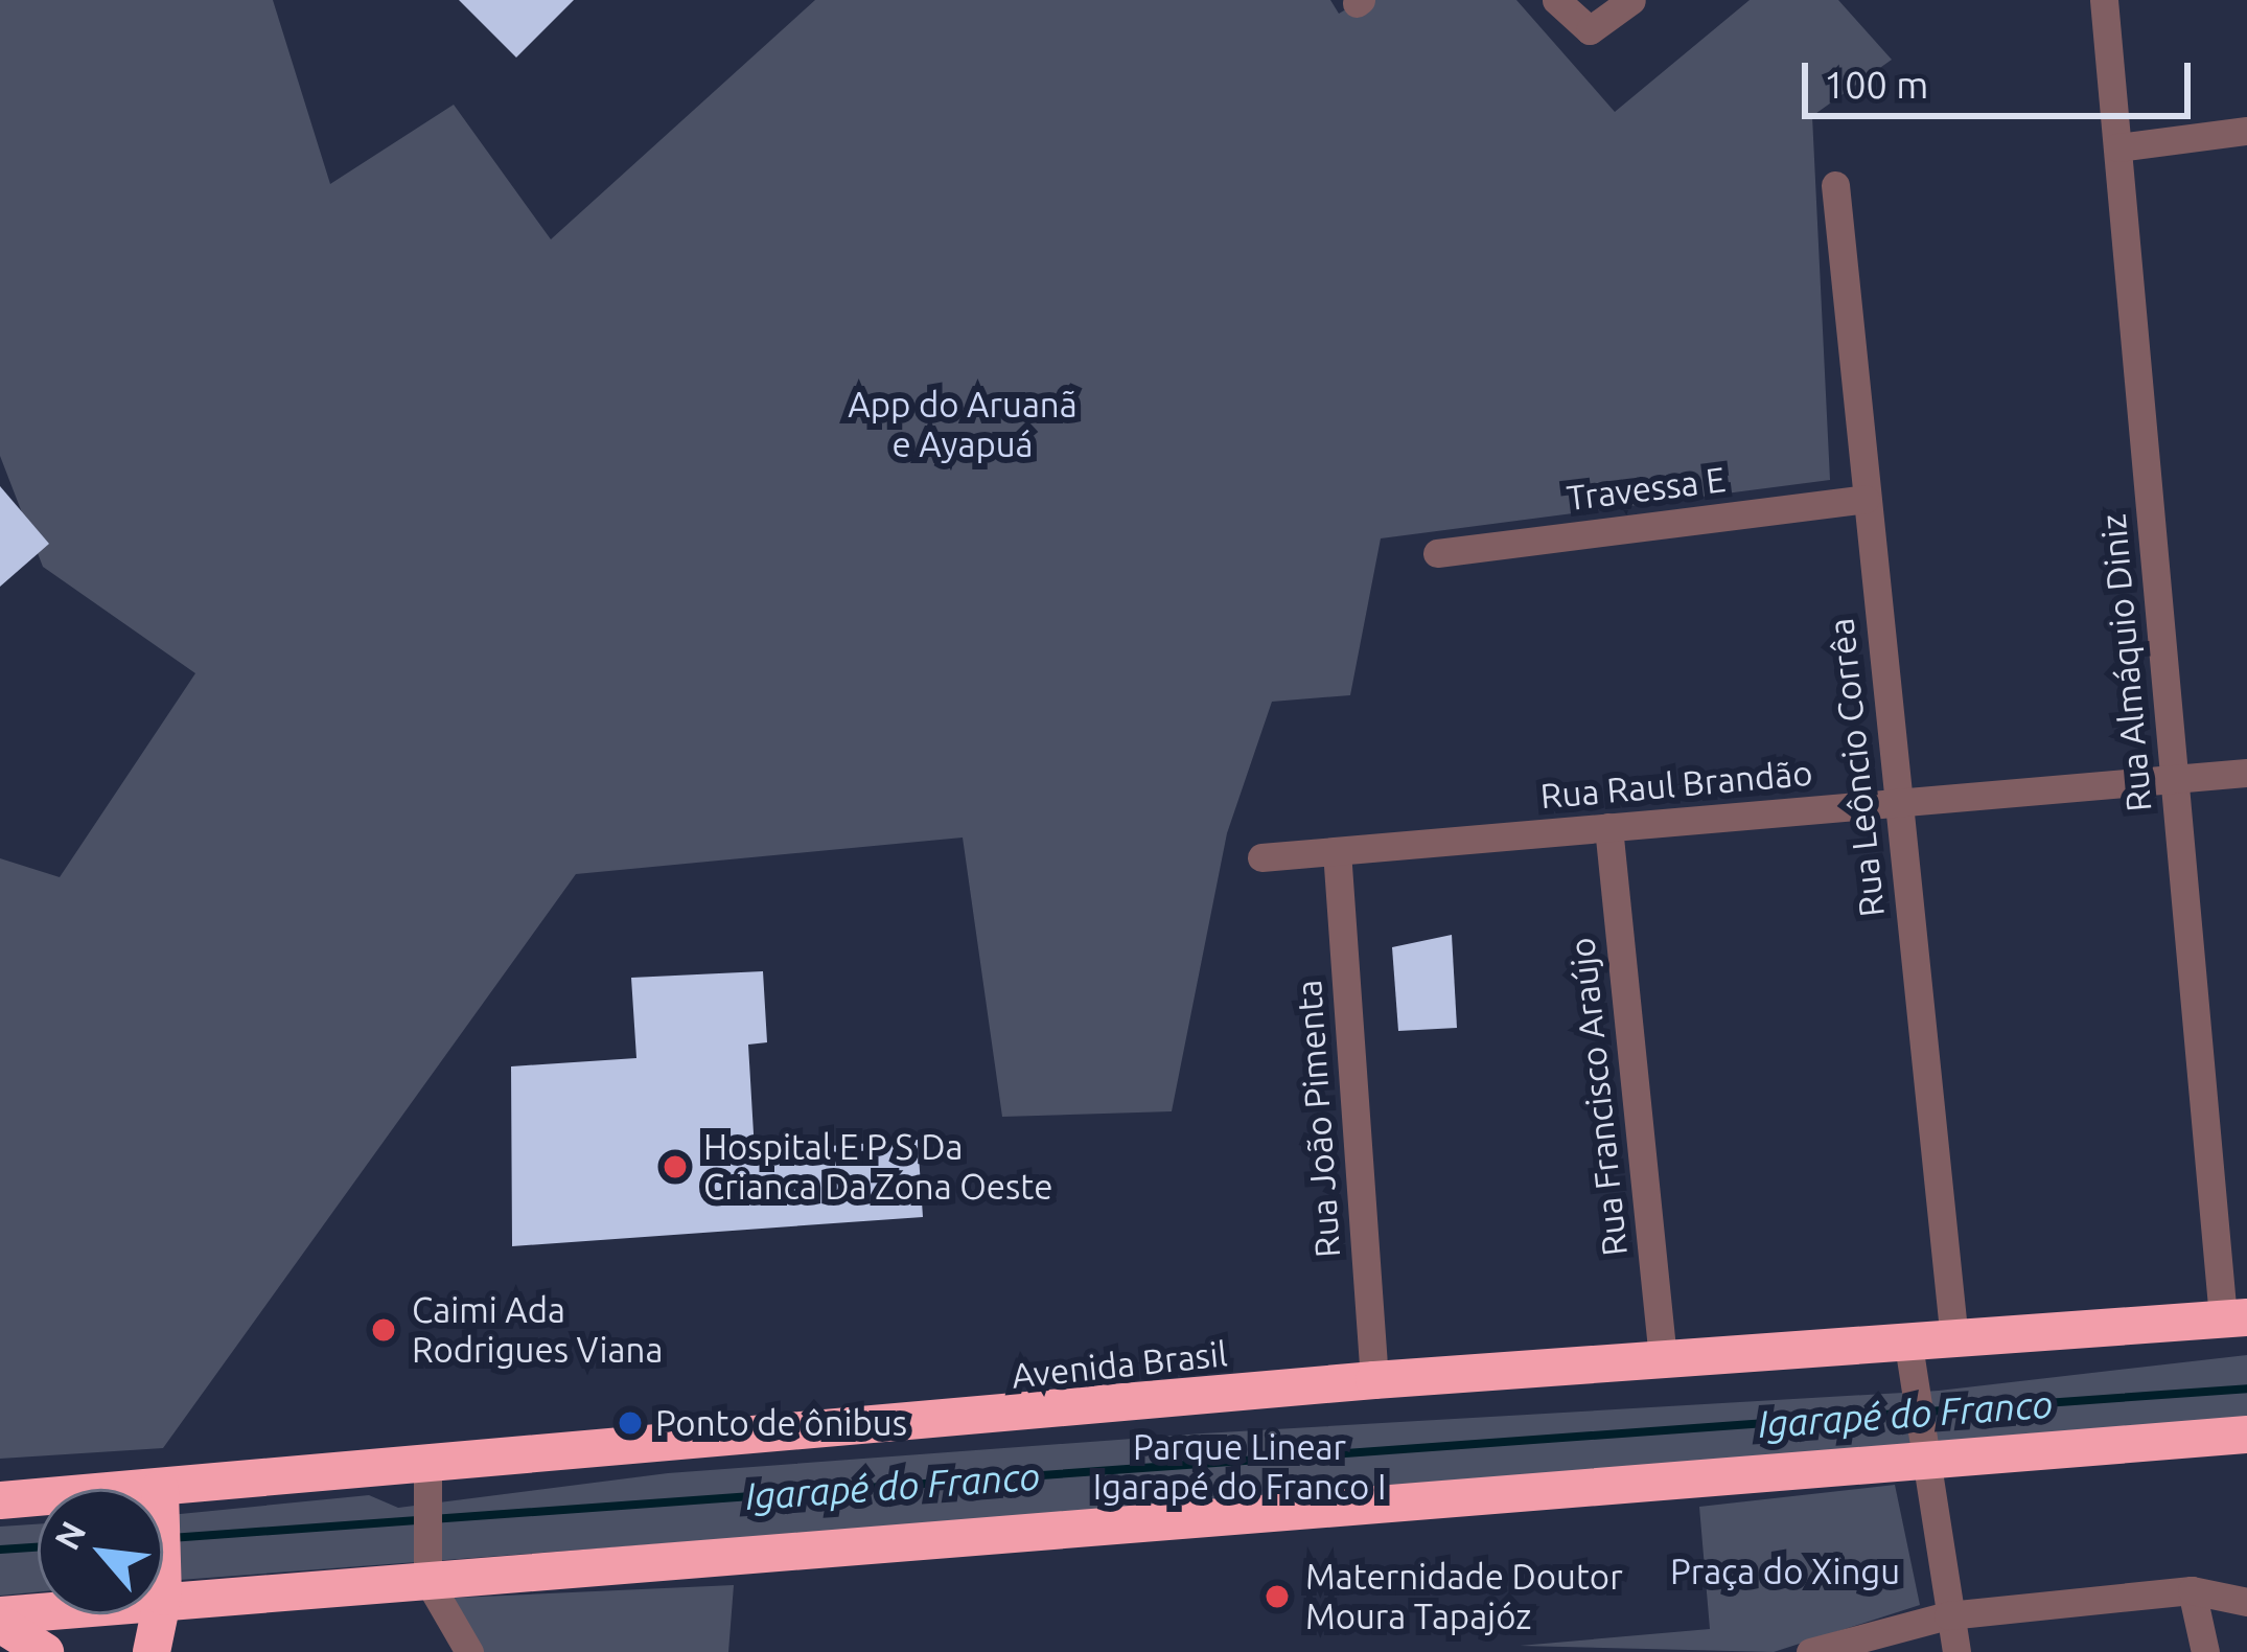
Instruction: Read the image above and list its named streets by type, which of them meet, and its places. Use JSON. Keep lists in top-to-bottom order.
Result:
{
  "streets": {
    "highway": ["Avenida Brasil"],
    "street": [
      "Travessa E",
      "Rua Almáquio Diniz",
      "Rua Leôncio Corrêa",
      "Rua Raul Brandão",
      "Rua Francisco Araújo",
      "Rua João Pimenta"
    ]
  },
  "crossings": [
    ["Travessa E", "Rua Leôncio Corrêa"],
    ["Rua Almáquio Diniz", "Rua Raul Brandão"],
    ["Rua Almáquio Diniz", "Avenida Brasil"],
    ["Rua Leôncio Corrêa", "Rua Raul Brandão"],
    ["Rua Leôncio Corrêa", "Avenida Brasil"],
    ["Rua Raul Brandão", "Rua Francisco Araújo"],
    ["Rua Raul Brandão", "Rua João Pimenta"],
    ["Rua Francisco Araújo", "Avenida Brasil"],
    ["Rua João Pimenta", "Avenida Brasil"]
  ],
  "water": ["Igarapé do Franco"],
  "parks": ["App do Aruanã e Ayapuá", "Parque Linear Igarapé do Franco I", "Praça do Xingu"],
  "places": [
    "Hospital E P S Da Crianca Da Zona Oeste",
    "Caimi Ada Rodrigues Viana",
    "Ponto de ônibus",
    "Maternidade Doutor Moura Tapajóz"
  ],
  "scale_bar": "100 m",
  "north": "top left"
}
